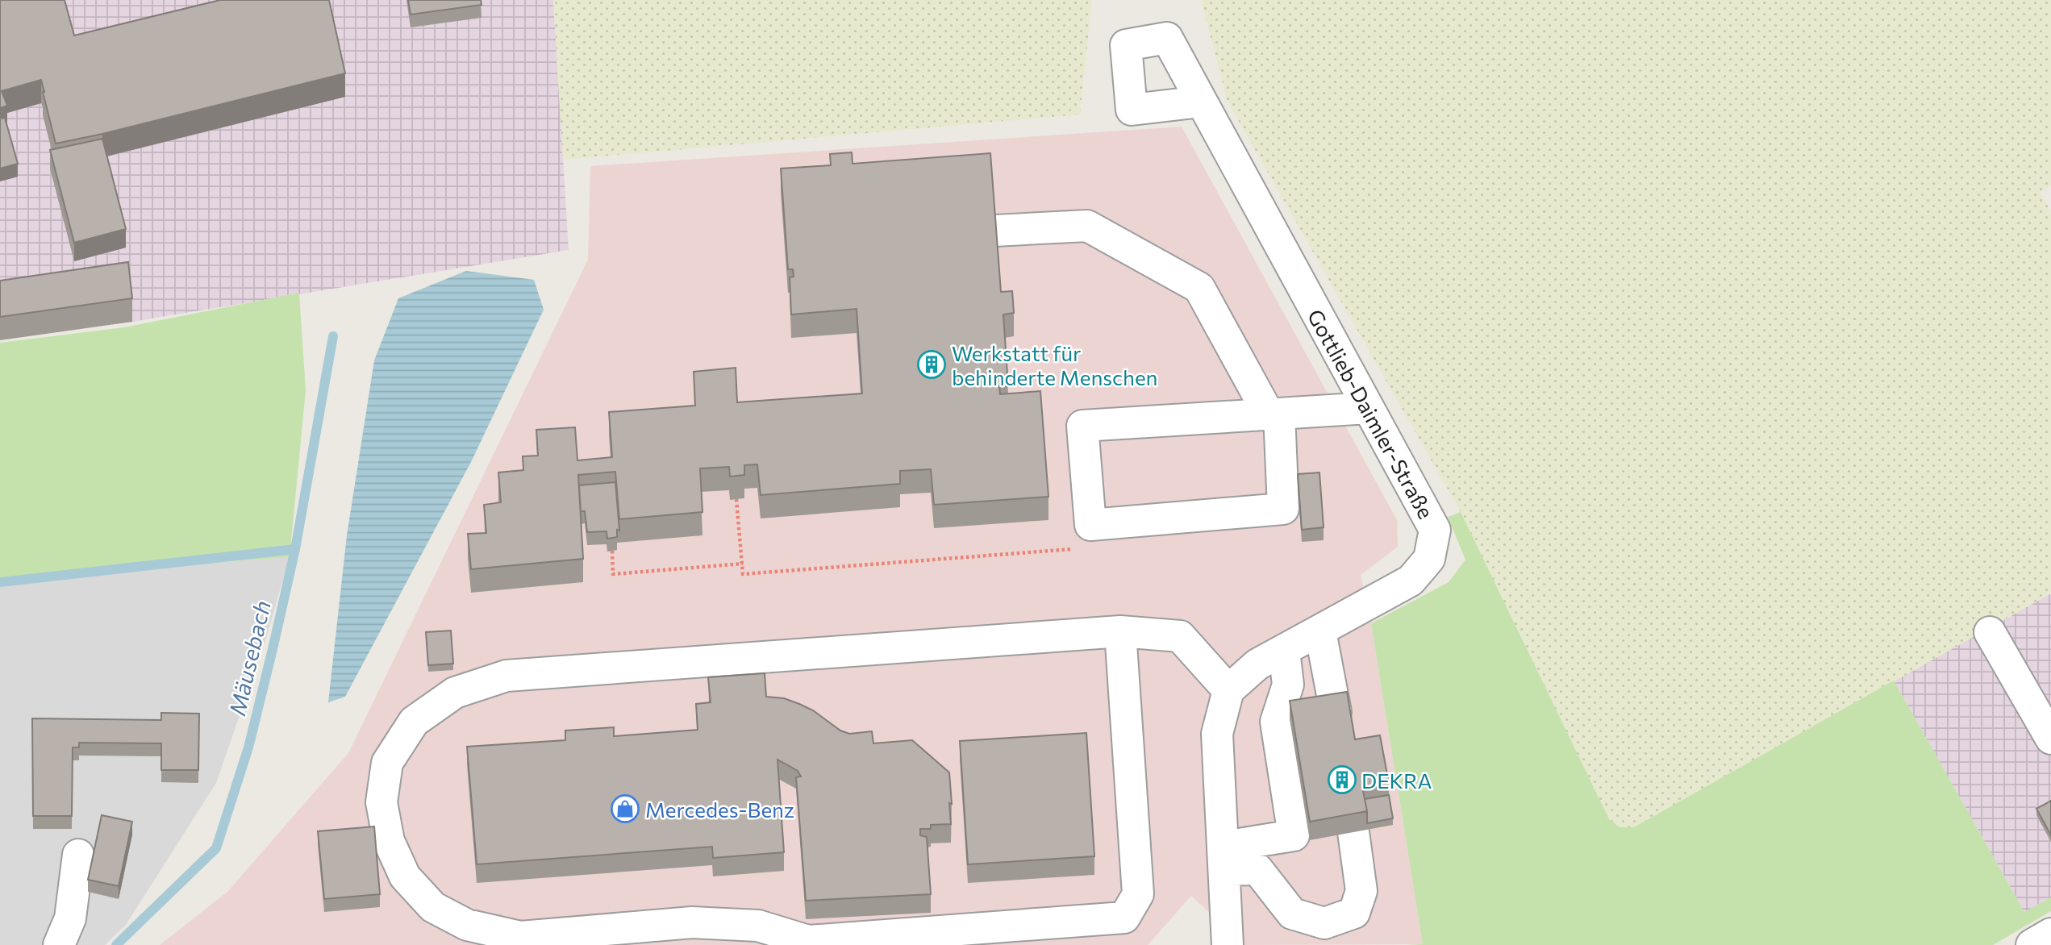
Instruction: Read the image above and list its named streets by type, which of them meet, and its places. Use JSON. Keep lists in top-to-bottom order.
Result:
{
  "streets": {
    "street": ["Gottlieb-Daimler-Straße"]
  },
  "water": ["Mäusebach"],
  "places": {
    "building": ["Werkstatt für behinderte Menschen", "DEKRA"],
    "shop": ["Mercedes-Benz"]
  }
}
